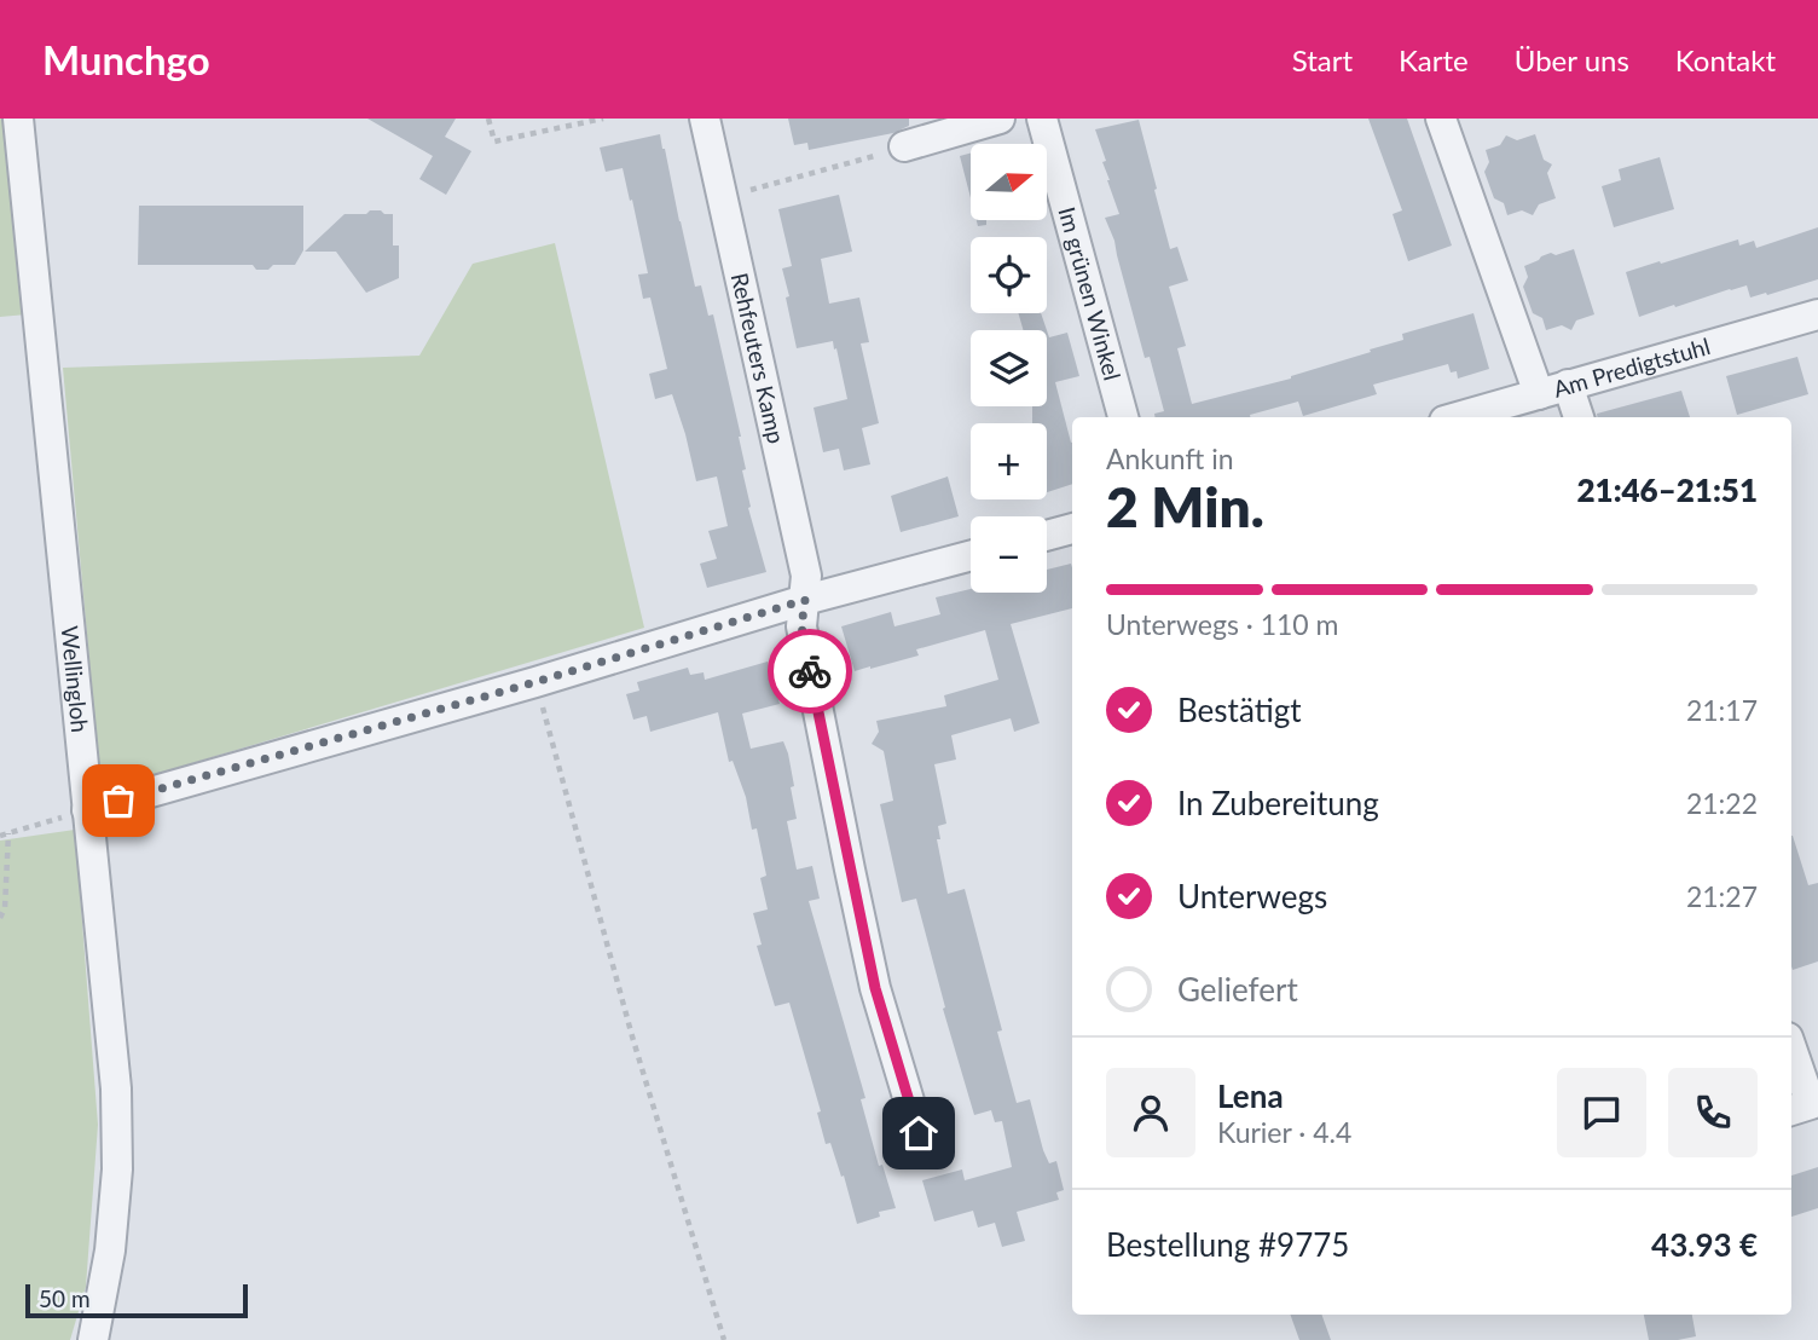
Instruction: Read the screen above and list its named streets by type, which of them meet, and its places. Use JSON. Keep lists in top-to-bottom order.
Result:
{
  "streets": {
    "street": [
      "Im grünen Winkel",
      "Rehfeuters Kamp",
      "Am Predigtstuhl",
      "Wellingloh"
    ]
  },
  "scale_bar": "50 m",
  "north": "right",
  "page": {
    "header": "Munchgo",
    "nav": [
      "Start",
      "Karte",
      "Über uns",
      "Kontakt"
    ],
    "map_buttons": ["+", "−"],
    "heading": ["2 Min.", "Ankunft in", "21:46–21:51"],
    "panel": [
      "Lena",
      "Kurier · 4.4",
      "Bestellung #9775",
      "43.93 €"
    ],
    "bar": "Unterwegs · 110 m",
    "list": [
      ["Bestätigt", "21:17"],
      ["In Zubereitung", "21:22"],
      ["Unterwegs", "21:27"],
      "Geliefert"
    ],
    "scale": "50 m"
  }
}
